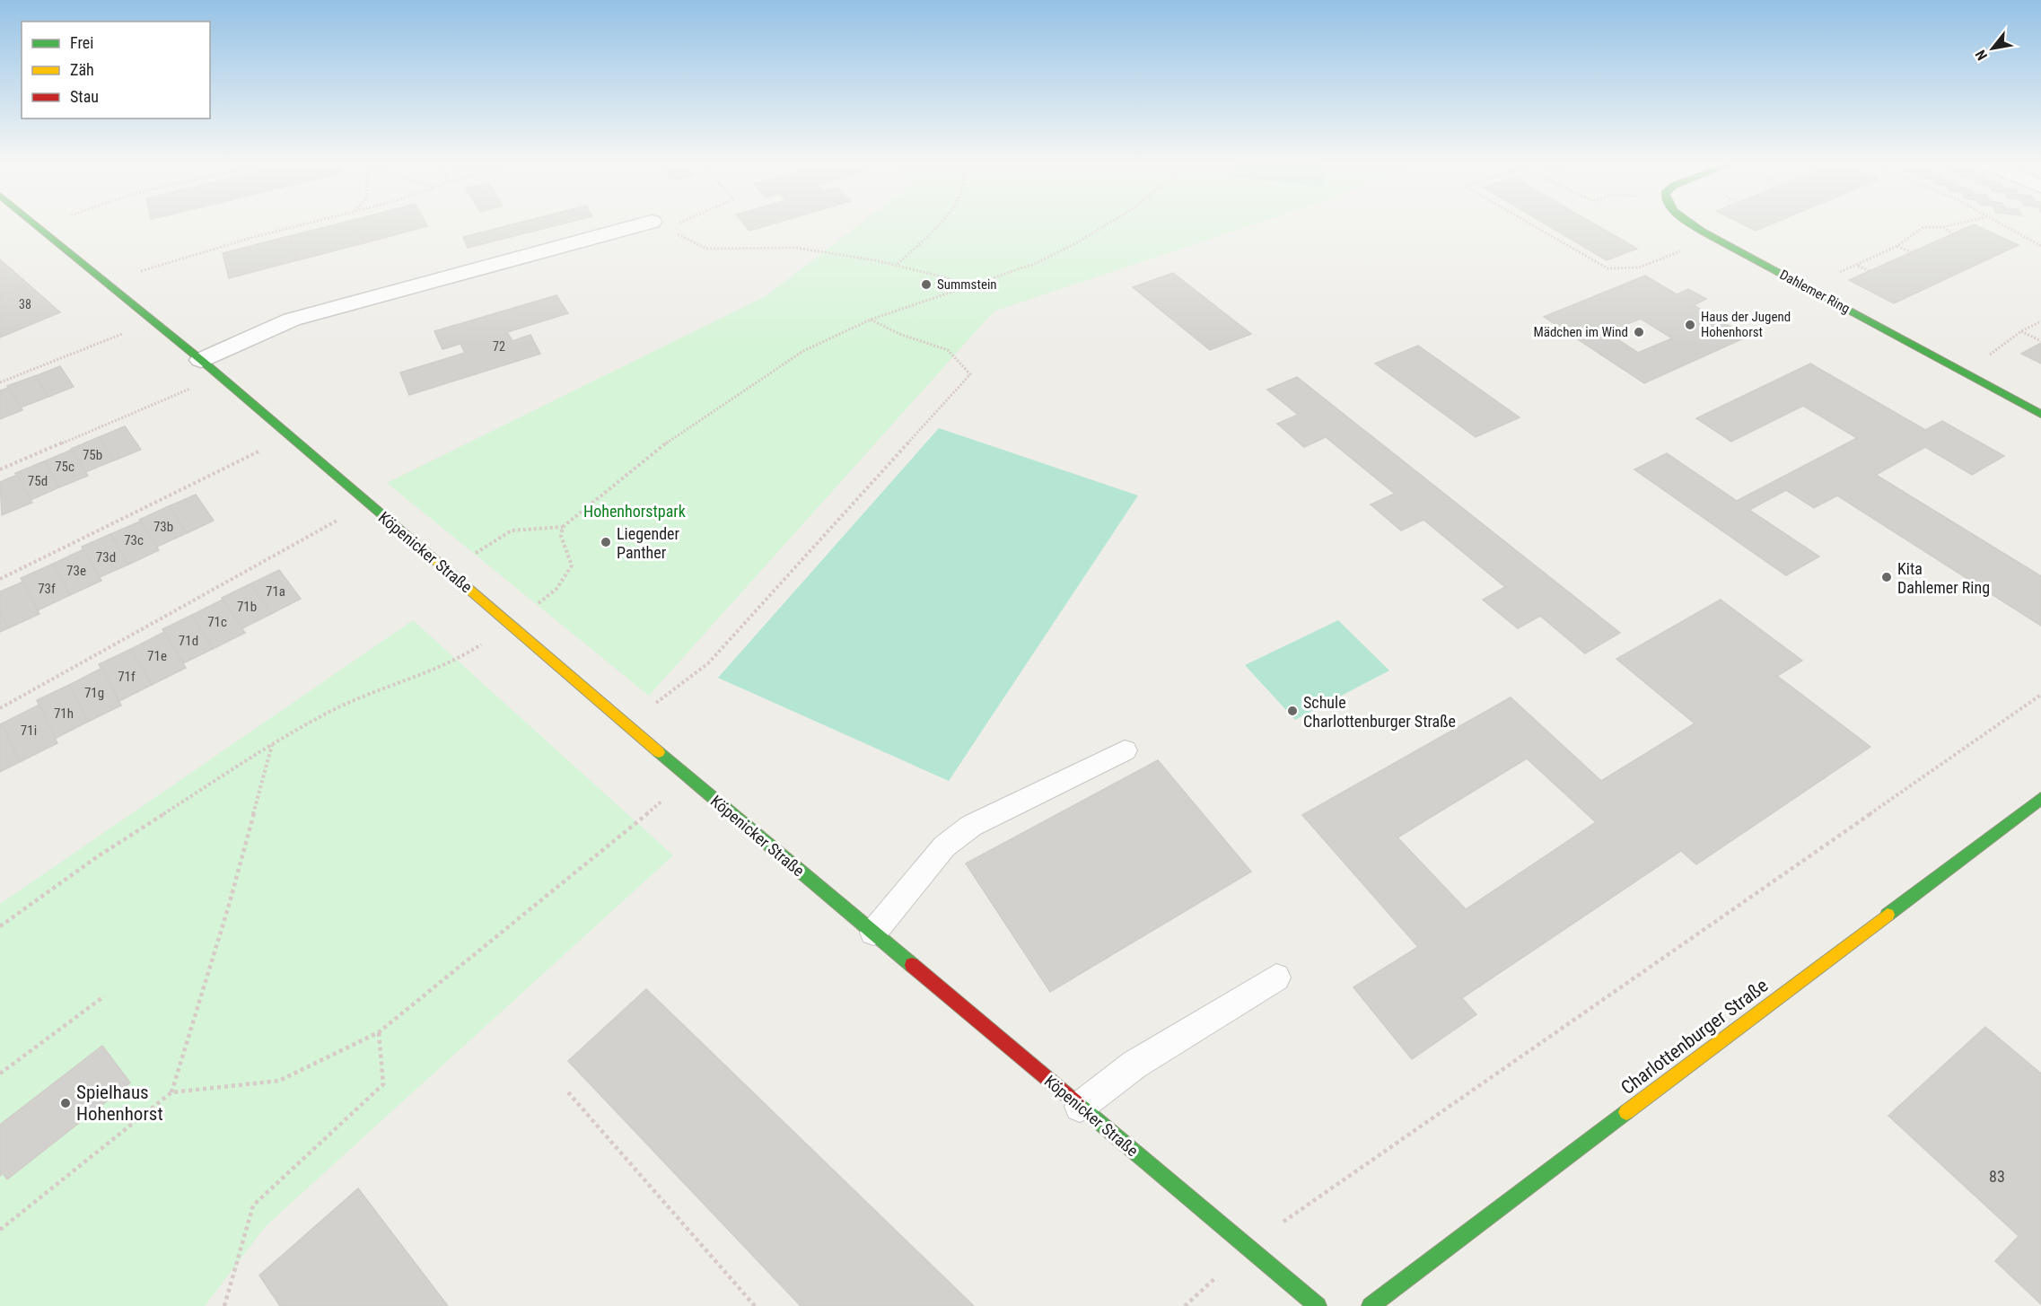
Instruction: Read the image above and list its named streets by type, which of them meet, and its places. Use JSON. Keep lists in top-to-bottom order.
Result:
{
  "streets": {
    "street": ["Dahlemer Ring", "Köpenicker Straße", "Charlottenburger Straße"]
  },
  "parks": ["Hohenhorstpark"],
  "places": [
    "Summstein",
    "Haus der Jugend Hohenhorst",
    "Mädchen im Wind",
    "Liegender Panther",
    "Kita Dahlemer Ring",
    "Schule Charlottenburger Straße",
    "Spielhaus Hohenhorst"
  ],
  "house_numbers": [
    "38",
    "72",
    "75b",
    "75c",
    "75d",
    "73b",
    "73c",
    "73d",
    "73e",
    "73f",
    "71a",
    "71b",
    "71c",
    "71d",
    "71e",
    "71f",
    "71g",
    "71h",
    "71i",
    "83"
  ],
  "legend": ["Frei", "Zäh", "Stau"],
  "north": "bottom left"
}
